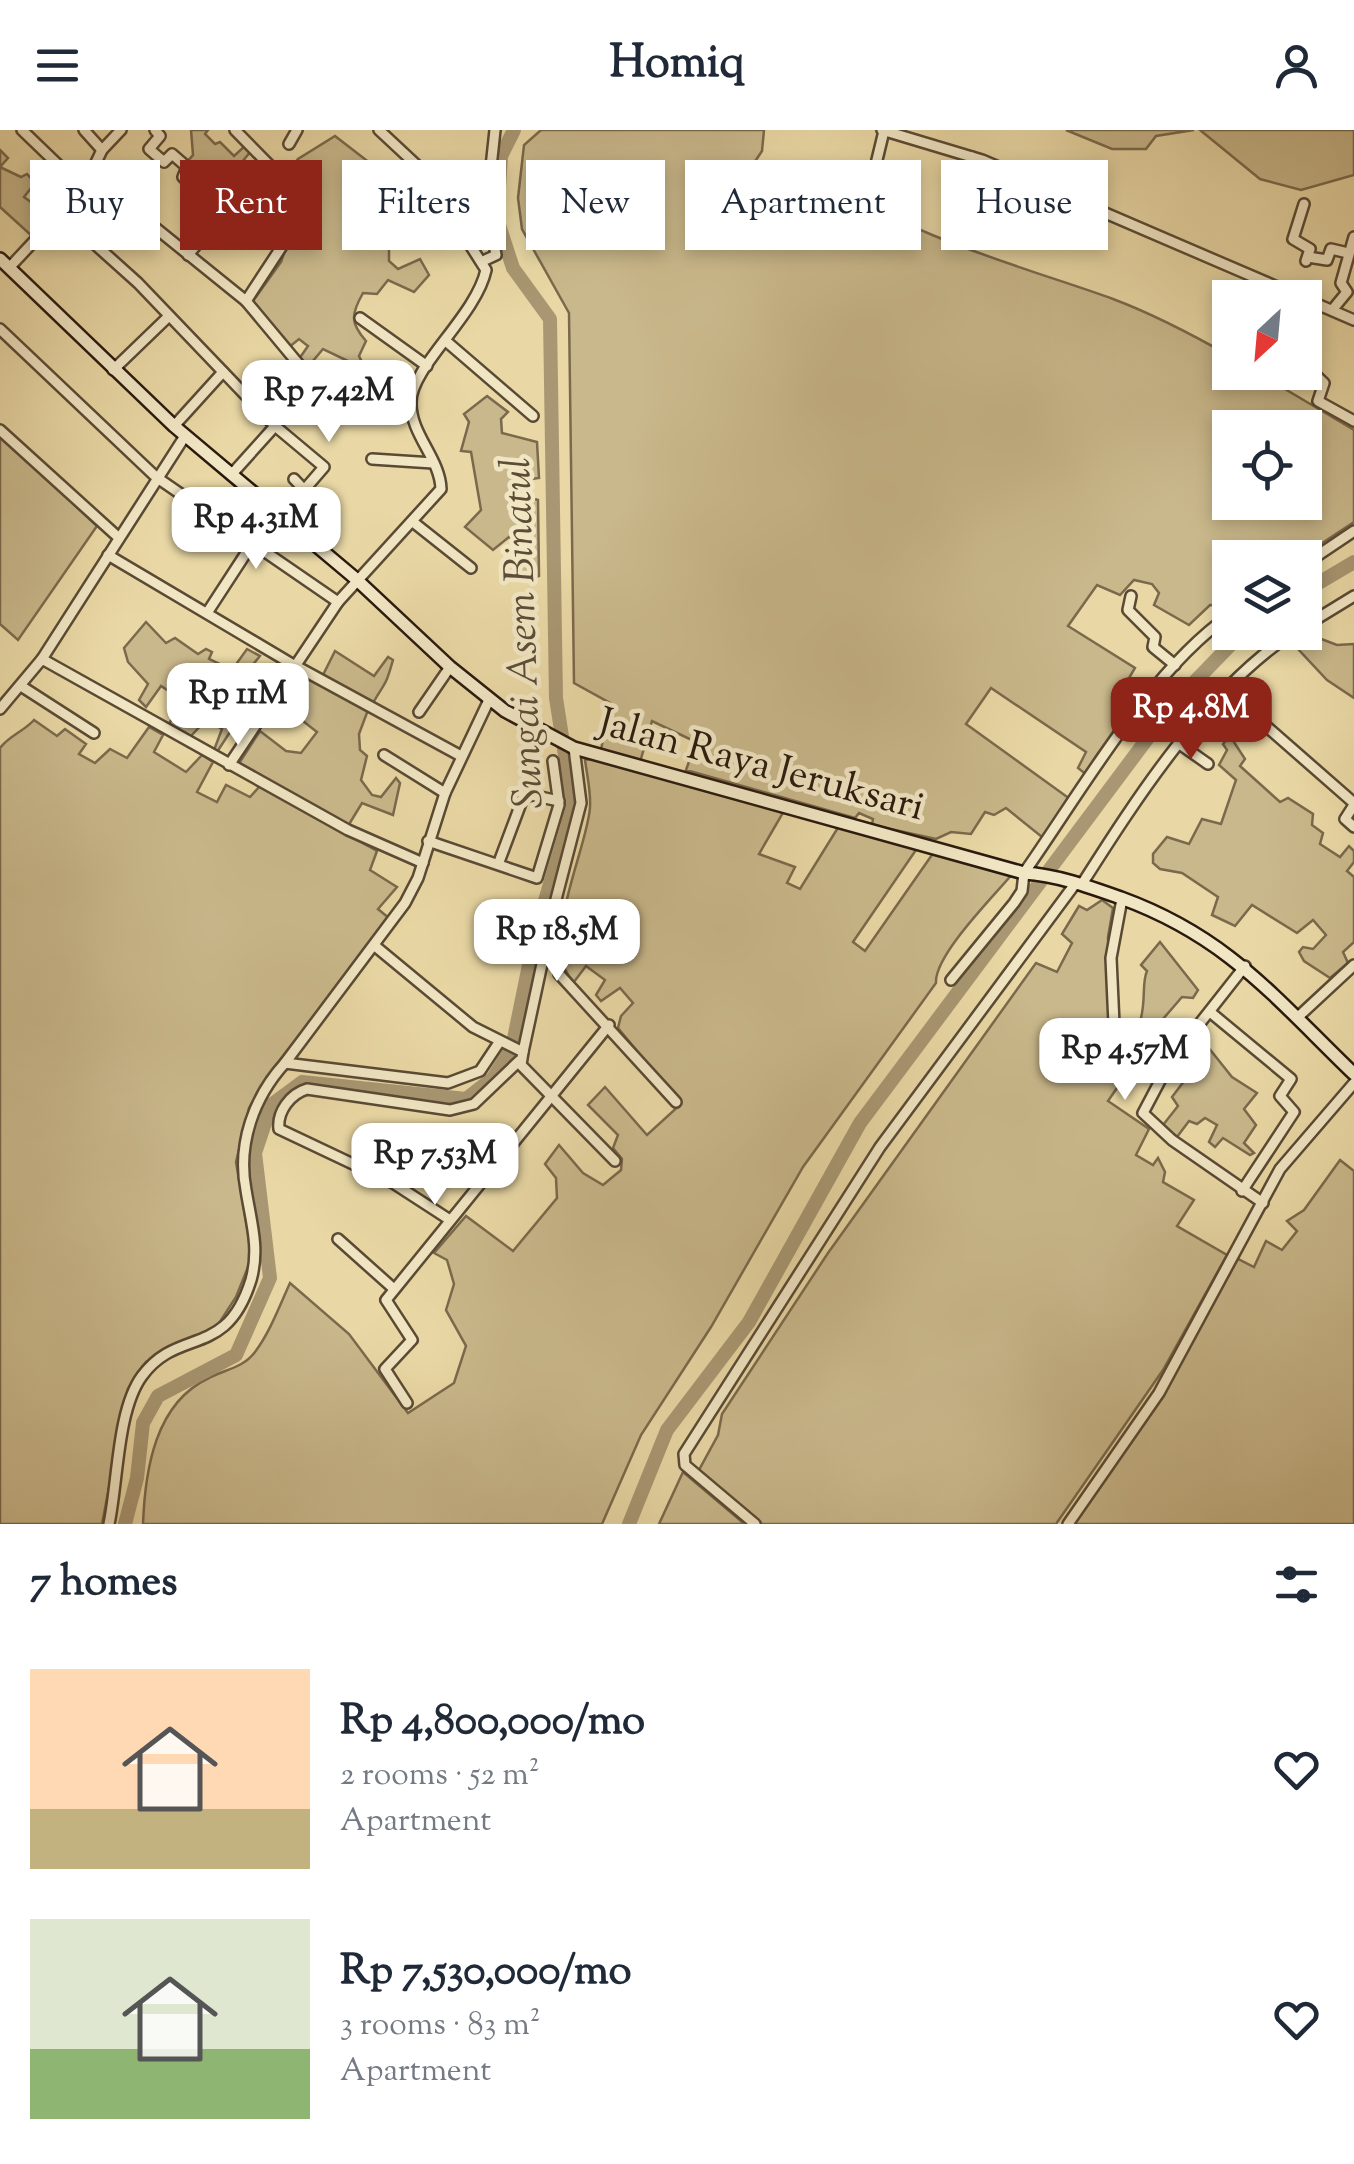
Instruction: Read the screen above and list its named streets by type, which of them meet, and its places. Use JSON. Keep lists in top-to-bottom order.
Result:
{
  "streets": {
    "street": ["Jalan Raya Jeruksari"]
  },
  "water": ["Sungai Asem Binatul"],
  "north": "bottom left",
  "page": {
    "header": "Homiq",
    "chip": [
      "Buy",
      "Rent",
      "Filters",
      "New",
      "Apartment",
      "House"
    ],
    "price": [
      "Rp 7.42M",
      "Rp 4.31M",
      "Rp 11M",
      "Rp 4.8M",
      "Rp 18.5M",
      "Rp 4.57M",
      "Rp 7.53M"
    ],
    "heading": "7 homes",
    "list": [
      {
        "name": "Rp 4,800,000/mo",
        "note": "2 rooms · 52 m² · Apartment"
      },
      {
        "name": "Rp 7,530,000/mo",
        "note": "3 rooms · 83 m² · Apartment"
      }
    ]
  }
}
